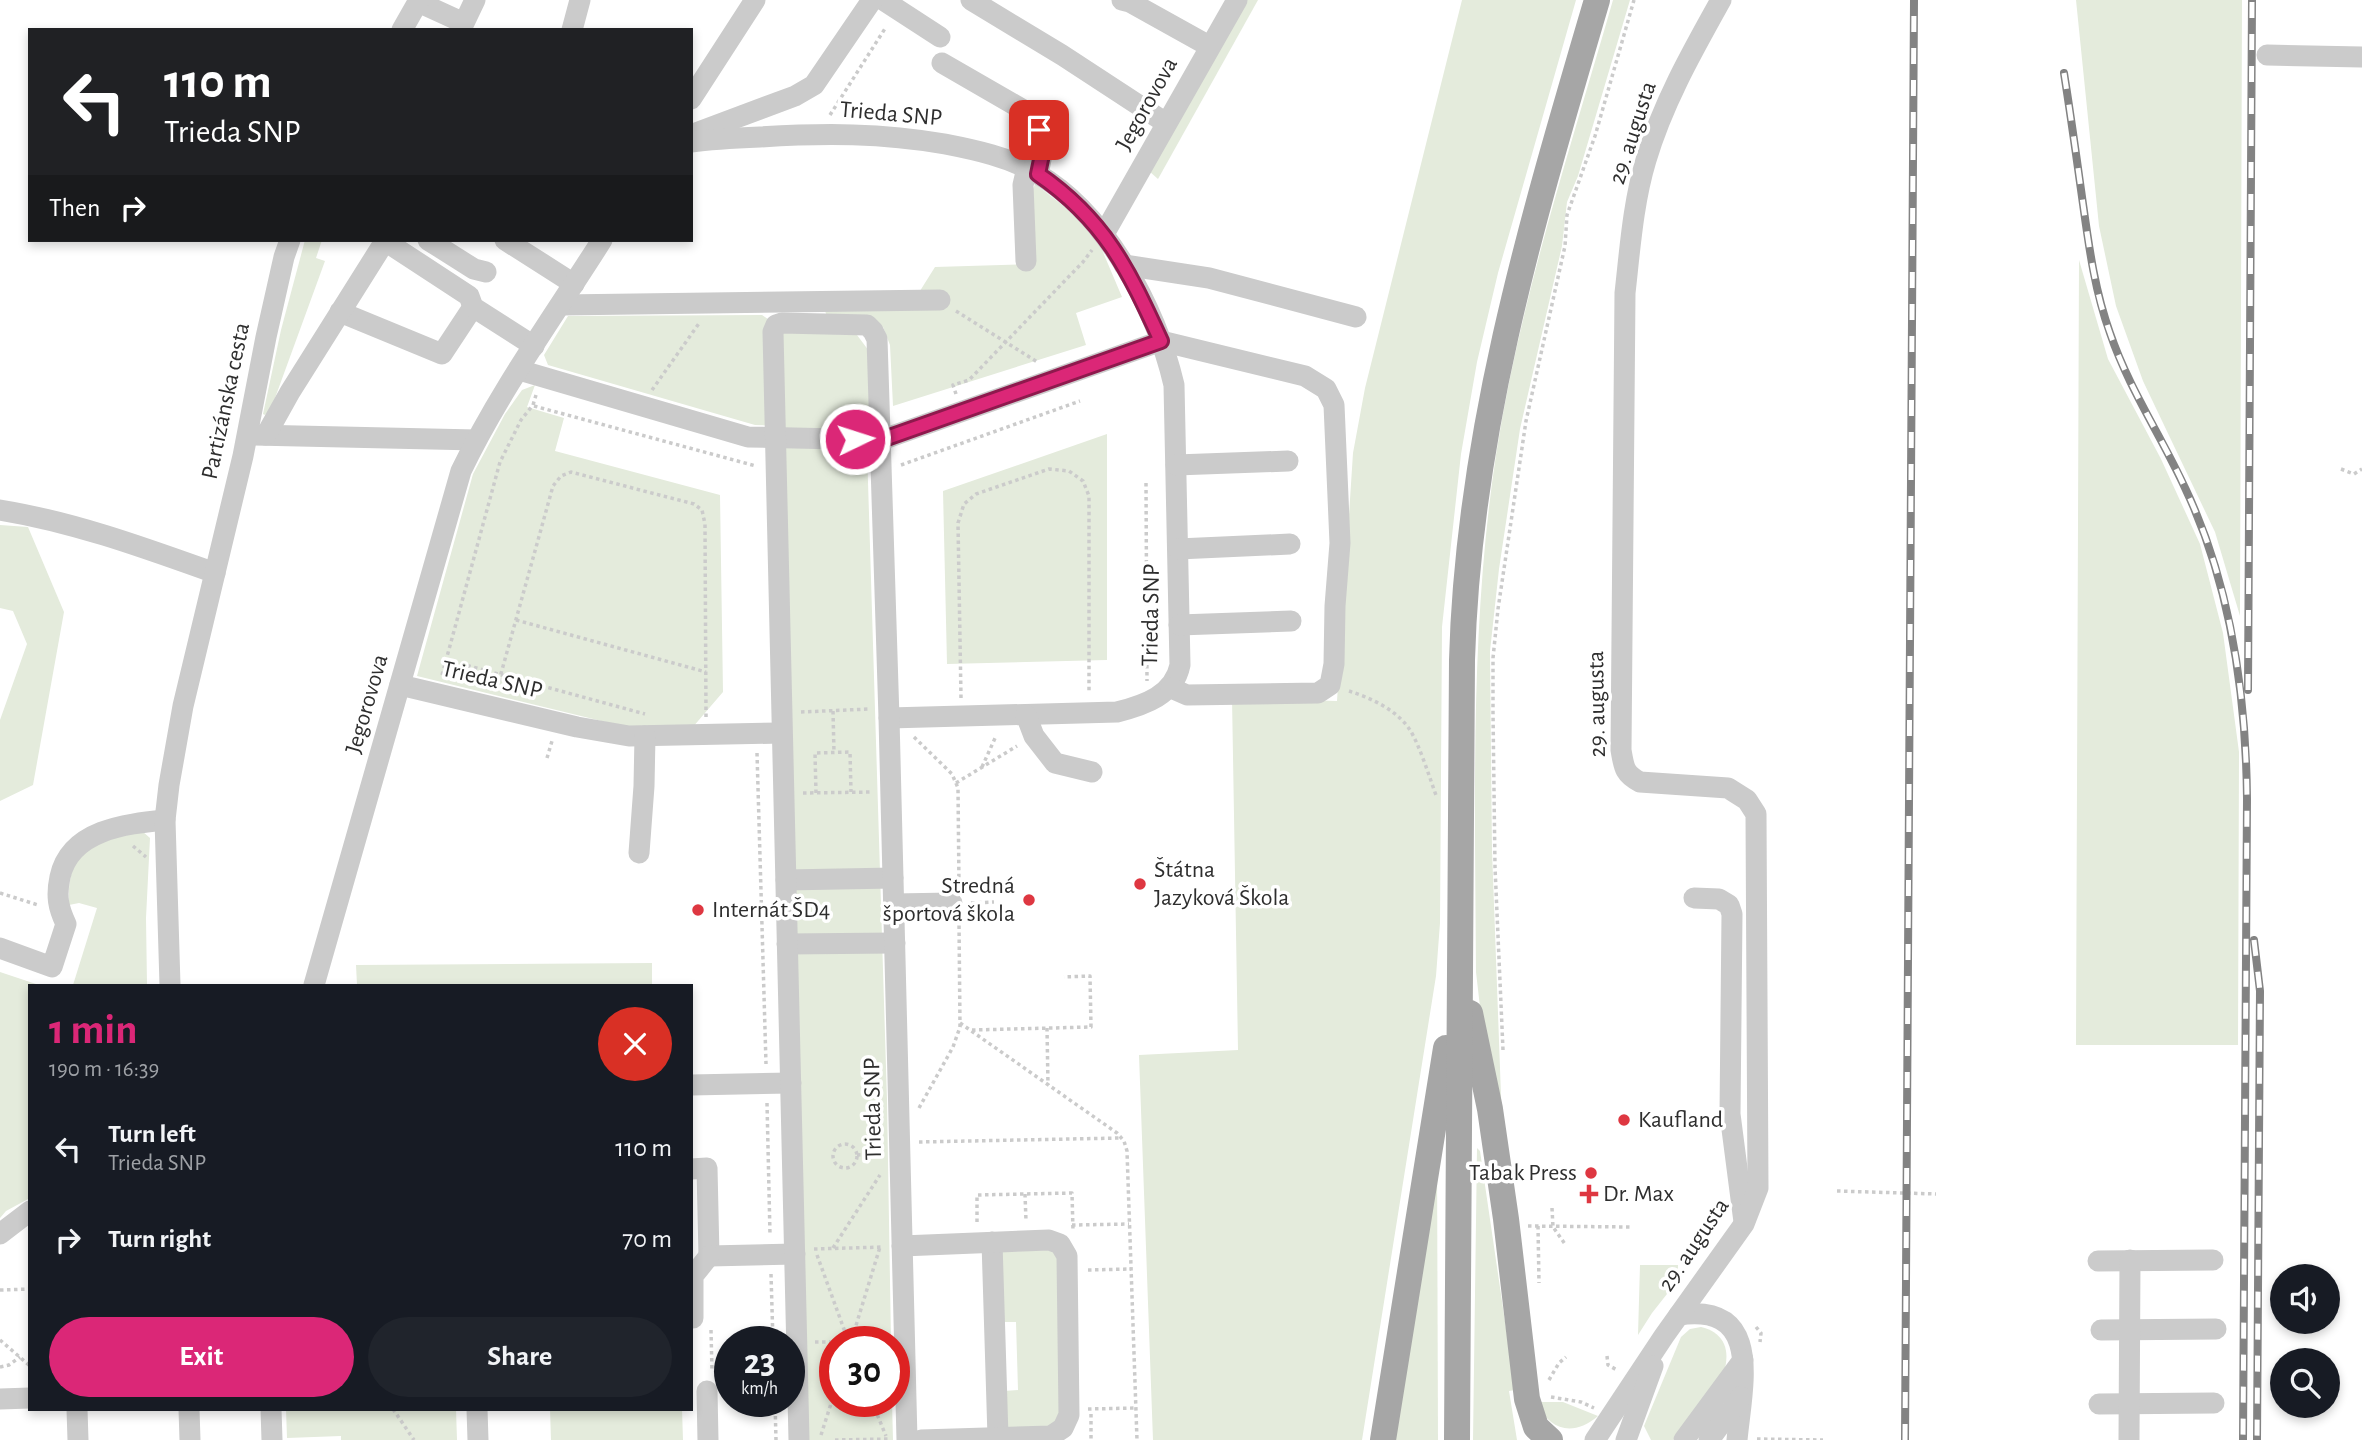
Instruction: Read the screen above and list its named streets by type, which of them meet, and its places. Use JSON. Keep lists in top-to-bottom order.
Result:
{
  "streets": {
    "street": [
      "Jegorovova",
      "Trieda SNP",
      "29. augusta",
      "Partizánska cesta"
    ]
  },
  "crossings": [
    ["Jegorovova", "Trieda SNP"]
  ],
  "places": {
    "other": [
      "Štátna Jazyková Škola",
      "Stredná športová škola",
      "Internát ŠD4",
      "Kaufland",
      "Tabak Press"
    ],
    "health": ["Dr. Max"]
  },
  "page": {
    "turn": ["110 m", "Trieda SNP"],
    "then": "Then",
    "heading": ["1 min", "190 m · 16:39"],
    "list": [
      {
        "name": "Turn left",
        "note": "Trieda SNP",
        "value": "110 m"
      },
      {
        "name": "Turn right",
        "value": "70 m"
      }
    ],
    "buttons": ["Exit", "Share"],
    "speed": "23 km/h",
    "limit": "30"
  }
}
